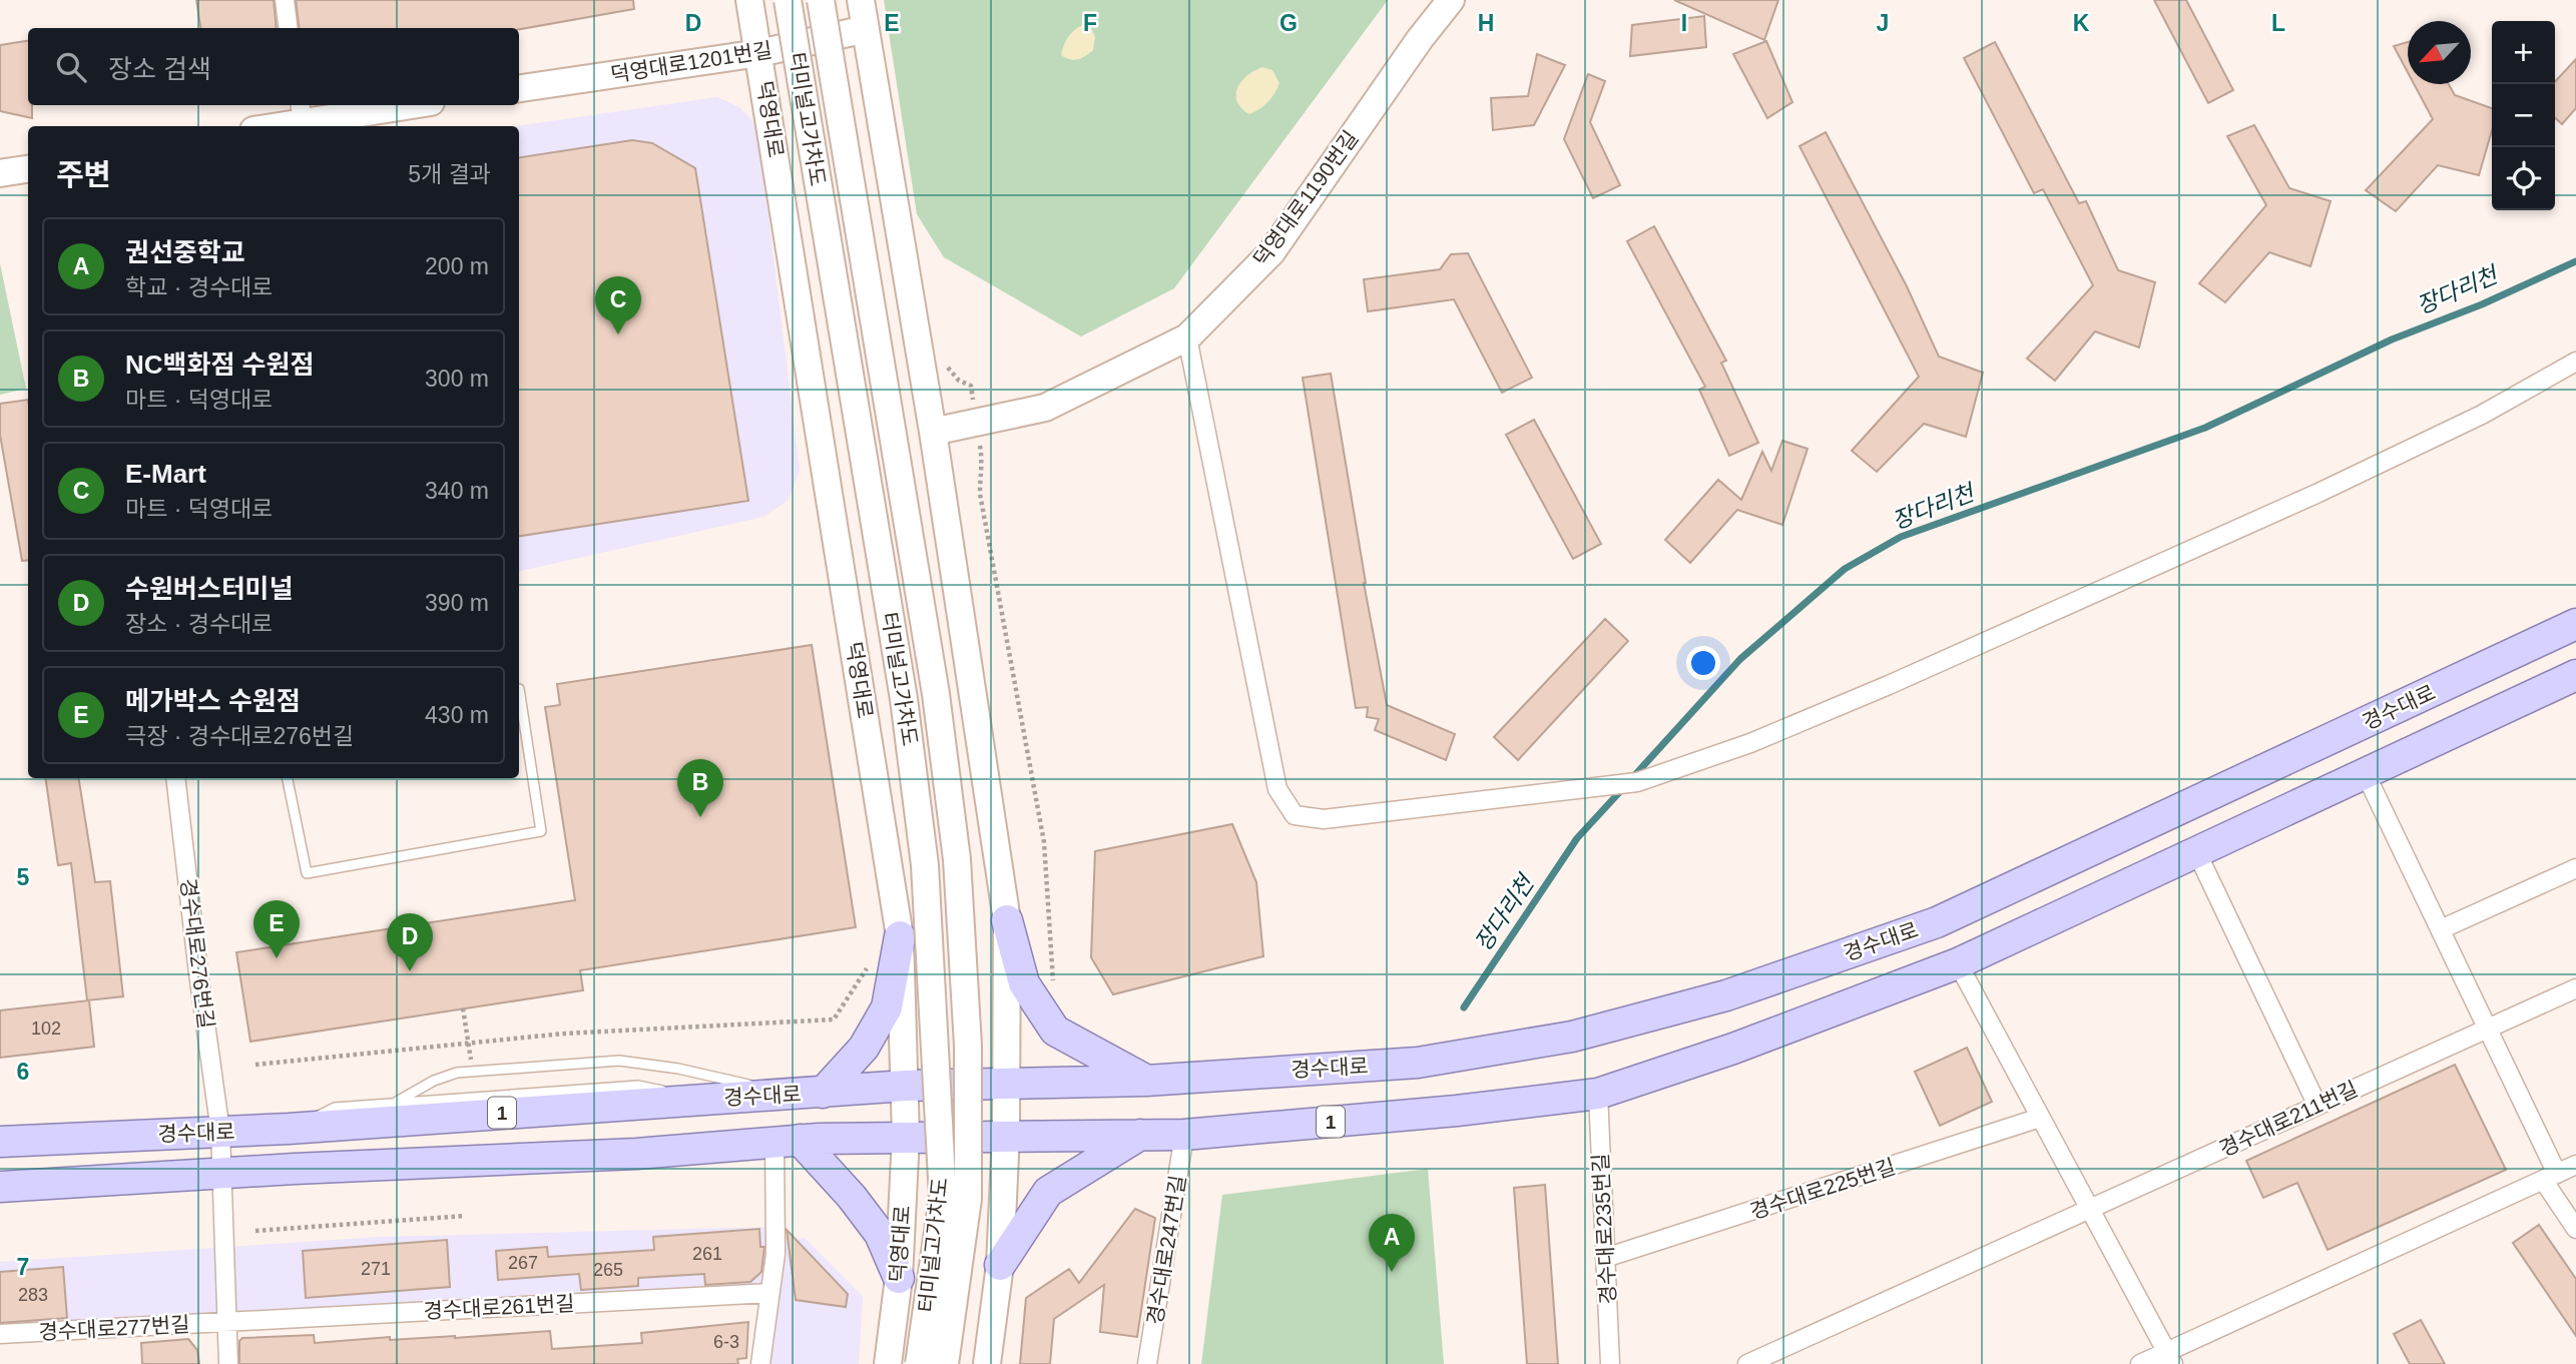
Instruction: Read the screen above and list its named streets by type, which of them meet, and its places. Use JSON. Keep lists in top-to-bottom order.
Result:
{
  "streets": {
    "main road": [
      "덕영대로1201번길",
      "덕영대로",
      "터미널고가차도",
      "덕영대로1190번길",
      "경수대로",
      "1"
    ],
    "street": [
      "경수대로276번길",
      "경수대로211번길",
      "경수대로225번길",
      "경수대로235번길",
      "경수대로247번길",
      "경수대로261번길",
      "경수대로277번길"
    ]
  },
  "crossings": [
    ["덕영대로1201번길", "덕영대로"],
    ["덕영대로", "경수대로"],
    ["경수대로", "경수대로276번길"],
    ["경수대로", "경수대로235번길"],
    ["경수대로", "경수대로247번길"],
    ["경수대로225번길", "경수대로235번길"],
    ["경수대로261번길", "경수대로277번길"]
  ],
  "water": ["장다리천"],
  "house_numbers": [
    "102",
    "261",
    "267",
    "271",
    "265",
    "283",
    "6-3"
  ],
  "north": "bottom left",
  "page": {
    "map_buttons": ["+", "−"],
    "search": "장소 검색",
    "heading": ["주변", "5개 결과"],
    "list": [
      {
        "mark": "A",
        "name": "권선중학교",
        "note": "학교 · 경수대로",
        "value": "200 m"
      },
      {
        "mark": "B",
        "name": "NC백화점 수원점",
        "note": "마트 · 덕영대로",
        "value": "300 m"
      },
      {
        "mark": "C",
        "name": "E-Mart",
        "note": "마트 · 덕영대로",
        "value": "340 m"
      },
      {
        "mark": "D",
        "name": "수원버스터미널",
        "note": "장소 · 경수대로",
        "value": "390 m"
      },
      {
        "mark": "E",
        "name": "메가박스 수원점",
        "note": "극장 · 경수대로276번길",
        "value": "430 m"
      }
    ],
    "pins": [
      "C",
      "B",
      "E",
      "D",
      "A"
    ]
  },
  "grid": {
    "columns": [
      "D",
      "E",
      "F",
      "G",
      "H",
      "I",
      "J",
      "K",
      "L"
    ],
    "rows": ["5", "6", "7"]
  }
}
